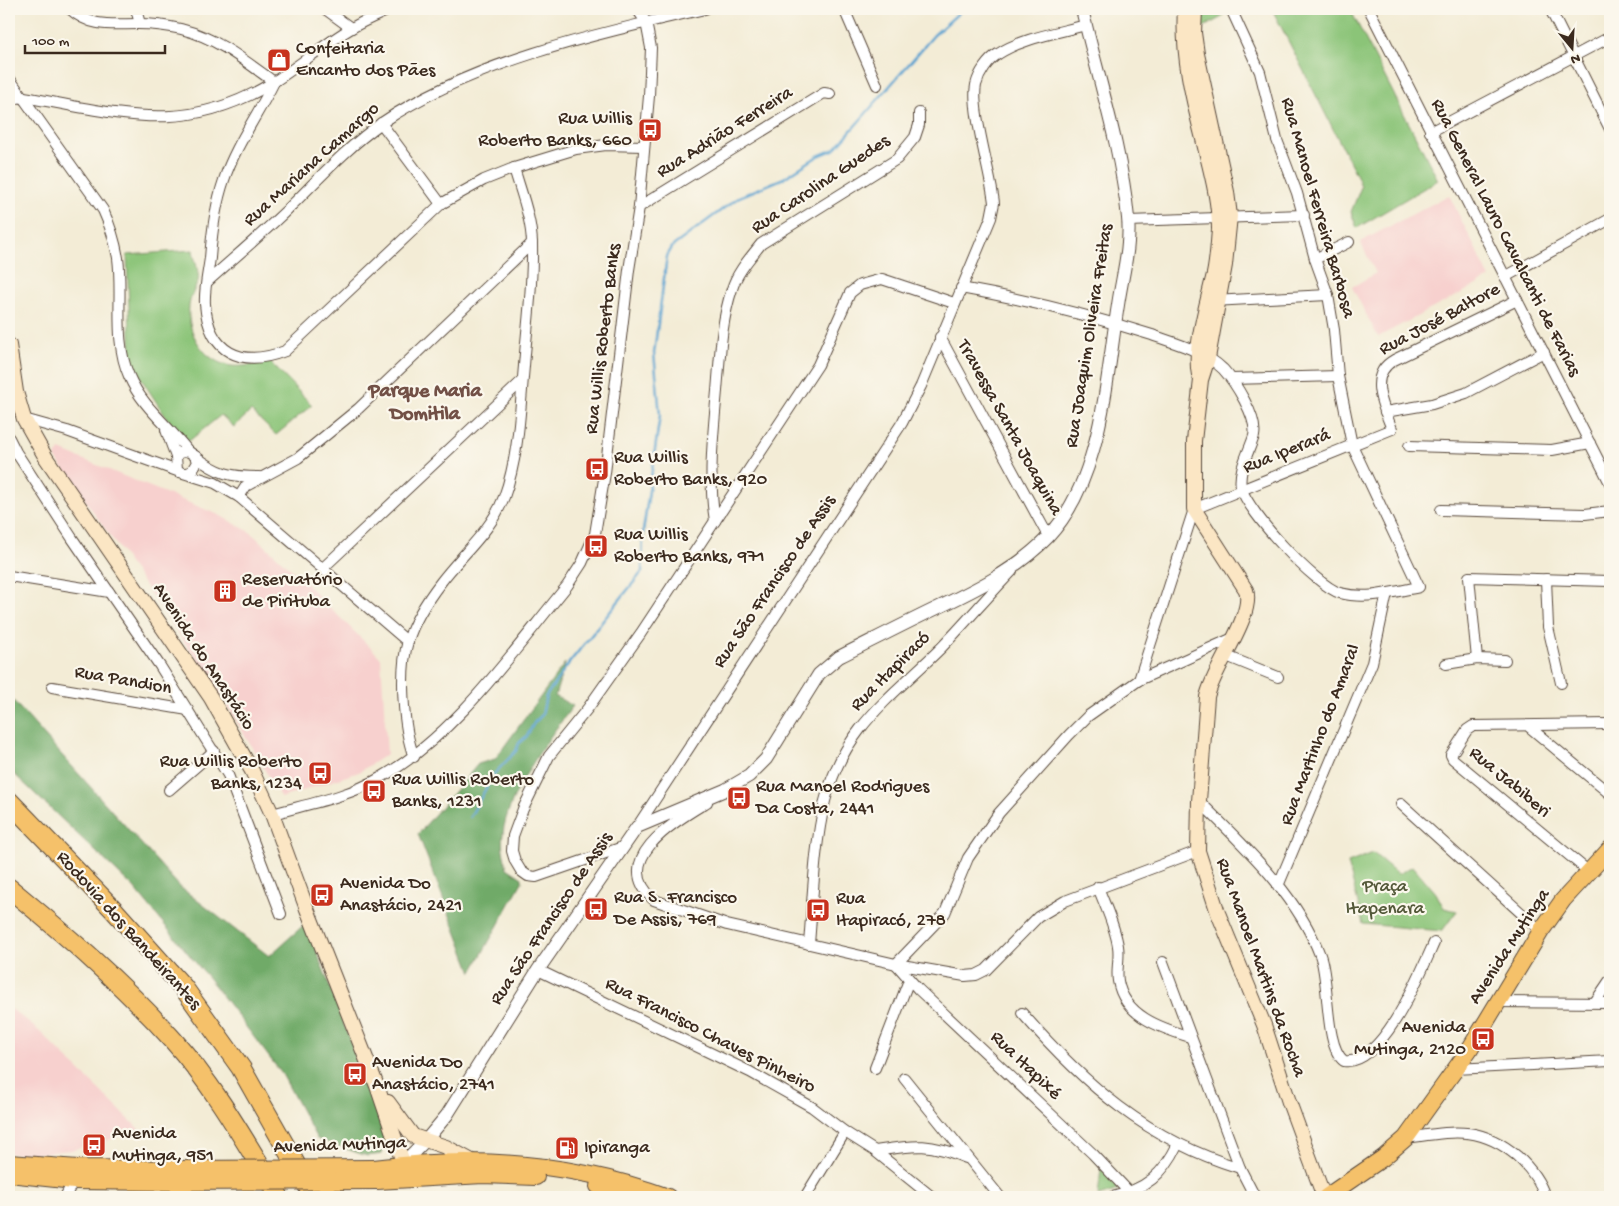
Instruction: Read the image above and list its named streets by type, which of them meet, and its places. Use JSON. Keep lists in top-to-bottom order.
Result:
{
  "streets": {
    "highway": ["Rodovia dos Bandeirantes"],
    "main road": ["Avenida do Anastácio", "Avenida Mutinga", "Rua Manoel Martins da Rocha"],
    "street": [
      "Rua Adrião Ferreira",
      "Rua Mariana Camargo",
      "Rua Carolina Guedes",
      "Rua Manoel Ferreira Barbosa",
      "Rua General Lauro Cavalcanti de Farias",
      "Rua José Baltore",
      "Rua Joaquim Oliveira Freitas",
      "Rua Willis Roberto Banks",
      "Travessa Santa Joaquina",
      "Rua Iperará",
      "Rua São Francisco de Assis",
      "Rua Itapiracó",
      "Rua Pandion",
      "Rua Martinho do Amaral",
      "Rua Jabiberi",
      "Rua Francisco Chaves Pinheiro",
      "Rua Itapixé"
    ]
  },
  "crossings": [
    ["Rua Adrião Ferreira", "Rua Willis Roberto Banks"],
    ["Rua Mariana Camargo", "Rua Willis Roberto Banks"],
    ["Rua Manoel Ferreira Barbosa", "Rua Iperará"],
    ["Rua Manoel Ferreira Barbosa", "Rua Martinho do Amaral"],
    ["Rua General Lauro Cavalcanti de Farias", "Rua José Baltore"],
    ["Rua José Baltore", "Rua Iperará"],
    ["Rua Joaquim Oliveira Freitas", "Travessa Santa Joaquina"],
    ["Rua Joaquim Oliveira Freitas", "Rua São Francisco de Assis"],
    ["Rua Joaquim Oliveira Freitas", "Rua Itapiracó"],
    ["Rua Willis Roberto Banks", "Avenida do Anastácio"],
    ["Travessa Santa Joaquina", "Rua São Francisco de Assis"],
    ["Rua Iperará", "Rua Manoel Martins da Rocha"],
    ["Rua São Francisco de Assis", "Avenida do Anastácio"],
    ["Rua São Francisco de Assis", "Avenida Mutinga"],
    ["Rua São Francisco de Assis", "Rua Francisco Chaves Pinheiro"],
    ["Avenida do Anastácio", "Avenida Mutinga"],
    ["Rua Jabiberi", "Avenida Mutinga"],
    ["Avenida Mutinga", "Rua Manoel Martins da Rocha"]
  ],
  "districts": ["Parque Maria Domitila"],
  "parks": ["Praça Itapenara"],
  "places": {
    "shop": ["Confeitaria Encanto dos Pães"],
    "bus stop": [
      "Rua Willis Roberto Banks, 660",
      "Rua Willis Roberto Banks, 920",
      "Rua Willis Roberto Banks, 971",
      "Rua Willis Roberto Banks, 1234",
      "Rua Willis Roberto Banks, 1231",
      "Rua Manoel Rodrigues Da Costa, 2441",
      "Avenida Do Anastácio, 2421",
      "Rua S. Francisco De Assis, 769",
      "Rua Itapiracó, 278",
      "Avenida Mutinga, 2120",
      "Avenida Do Anastácio, 2741",
      "Avenida Mutinga, 951"
    ],
    "building": ["Reservatório de Pirituba"],
    "fuel station": ["Ipiranga"]
  },
  "scale_bar": "100 m",
  "north": "bottom"
}
